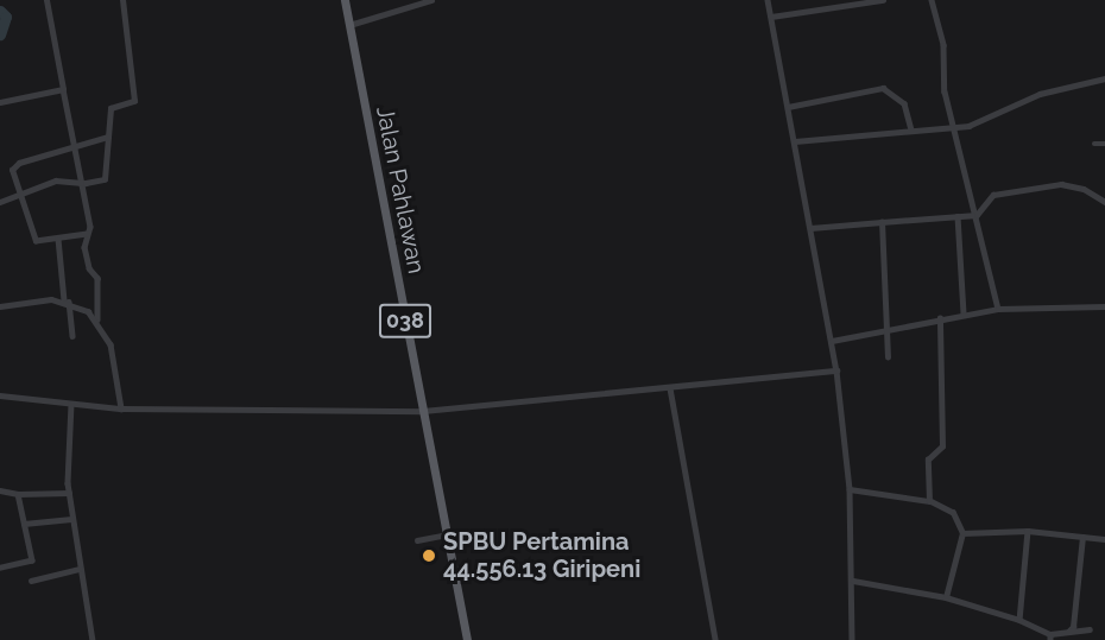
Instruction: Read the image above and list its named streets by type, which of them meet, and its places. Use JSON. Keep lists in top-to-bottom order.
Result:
{
  "streets": {
    "main road": ["Jalan Pahlawan", "038"]
  },
  "places": ["SPBU Pertamina 44.556.13 Giripeni"]
}
